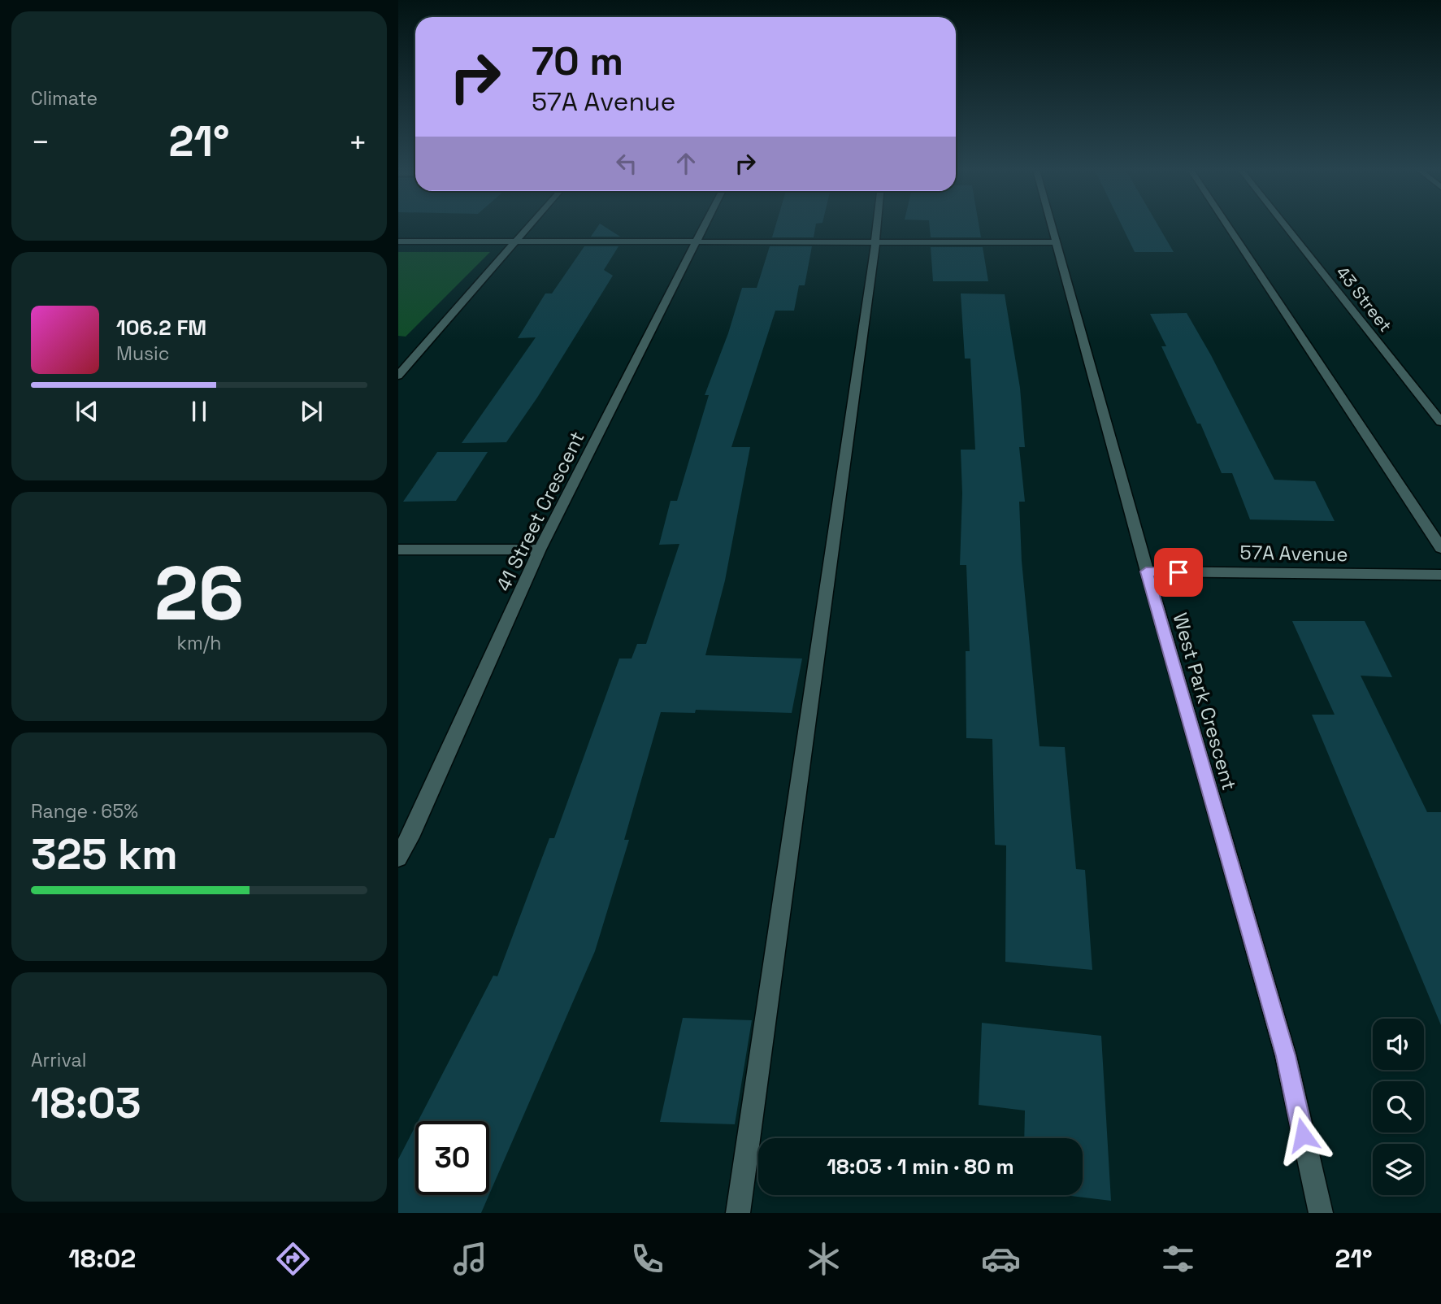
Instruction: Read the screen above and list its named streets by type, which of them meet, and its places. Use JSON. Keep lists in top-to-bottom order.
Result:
{
  "streets": {
    "street": [
      "43 Street",
      "41 Street Crescent",
      "57A Avenue",
      "West Park Crescent"
    ]
  },
  "crossings": [
    ["57A Avenue", "West Park Crescent"]
  ],
  "page": {
    "tile": [
      "Climate",
      ["26", "km/h"],
      ["Range · 65%", "325 km"],
      ["Arrival", "18:03"]
    ],
    "turn": ["70 m", "57A Avenue"],
    "heat": ["−", "21°", "+"],
    "song": ["106.2 FM", "Music"],
    "limit": "30",
    "trip": "18:03 · 1 min · 80 m",
    "tabs": ["18:02", "21°"]
  }
}
